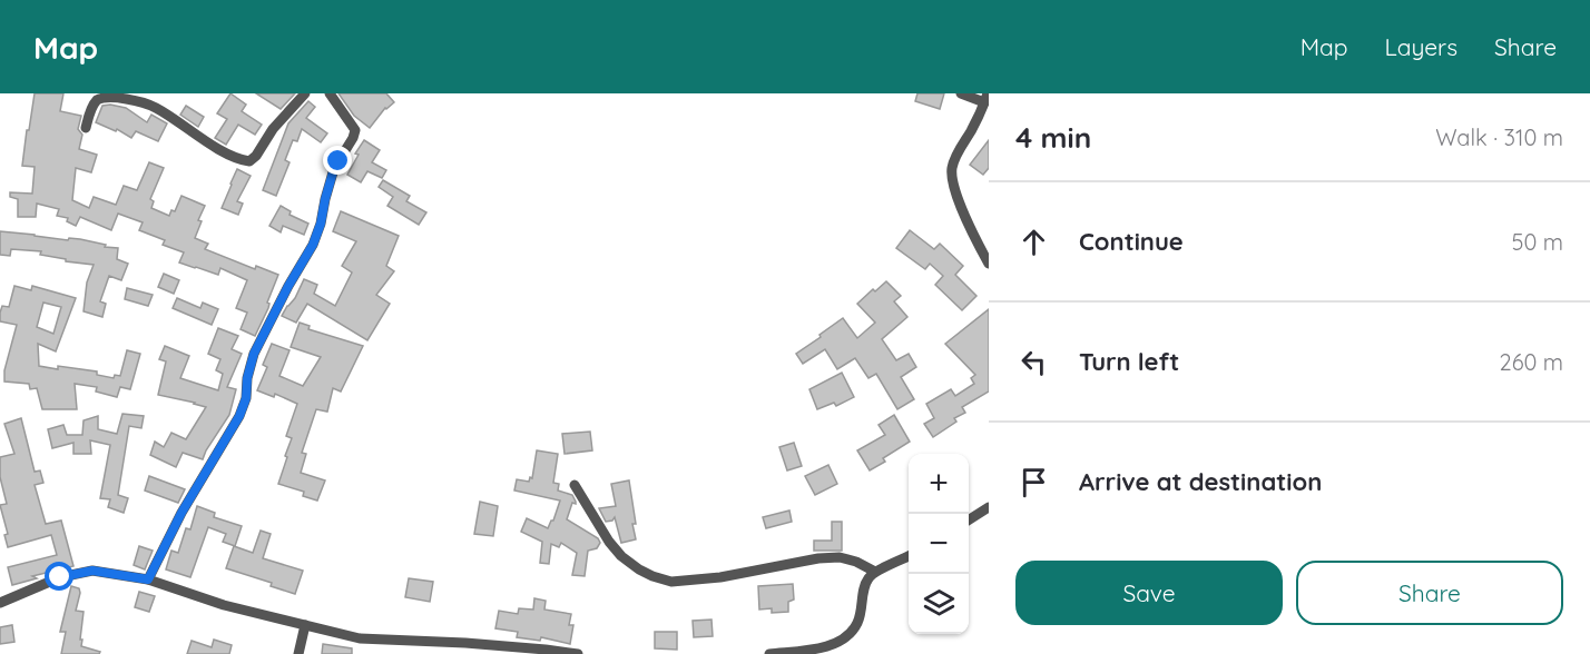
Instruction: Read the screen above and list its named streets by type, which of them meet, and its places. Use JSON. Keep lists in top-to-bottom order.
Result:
{
  "page": {
    "header": "Map",
    "nav": ["Map", "Layers", "Share"],
    "heading": ["4 min", "Walk · 310 m"],
    "list": [
      ["Continue", "50 m"],
      ["Turn left", "260 m"],
      "Arrive at destination"
    ],
    "map_buttons": ["+", "−"],
    "buttons": ["Save", "Share"]
  }
}
